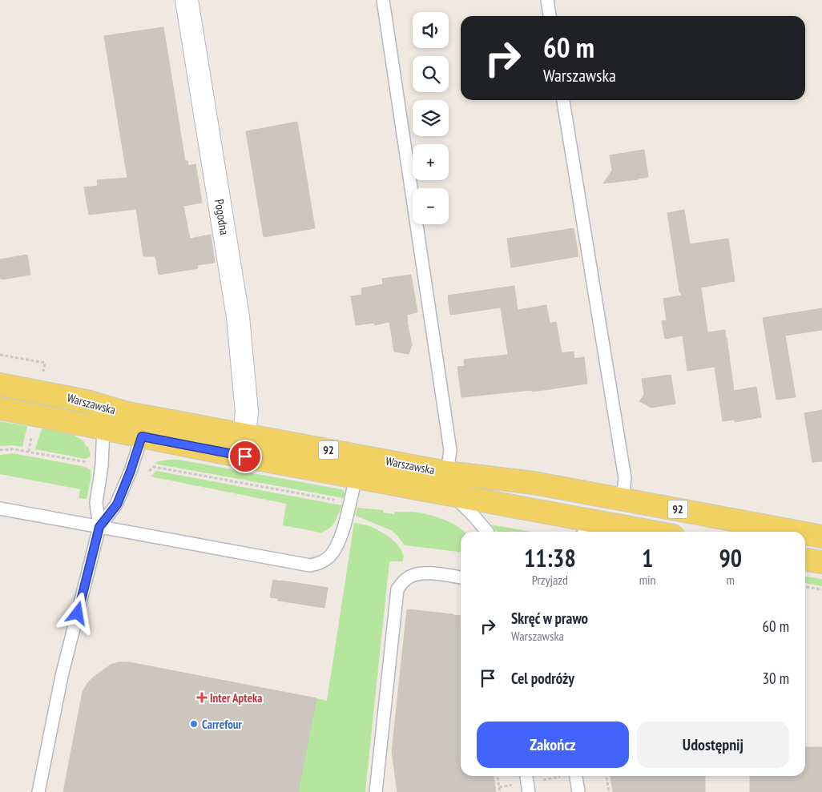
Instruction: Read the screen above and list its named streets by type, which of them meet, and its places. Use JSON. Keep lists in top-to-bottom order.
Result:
{
  "streets": {
    "main road": ["Warszawska", "92"],
    "street": ["Pogodna"]
  },
  "crossings": [
    ["Pogodna", "Warszawska"]
  ],
  "places": {
    "health": ["Inter Apteka"],
    "other": ["Carrefour"]
  },
  "page": {
    "map_buttons": ["+", "−"],
    "turn": ["60 m", "Warszawska"],
    "eta": [
      "11:38",
      "Przyjazd",
      "1",
      "min",
      "90",
      "m"
    ],
    "list": [
      {
        "name": "Skręć w prawo",
        "note": "Warszawska",
        "value": "60 m"
      },
      {
        "name": "Cel podróży",
        "value": "30 m"
      }
    ],
    "buttons": ["Zakończ", "Udostępnij"]
  }
}
